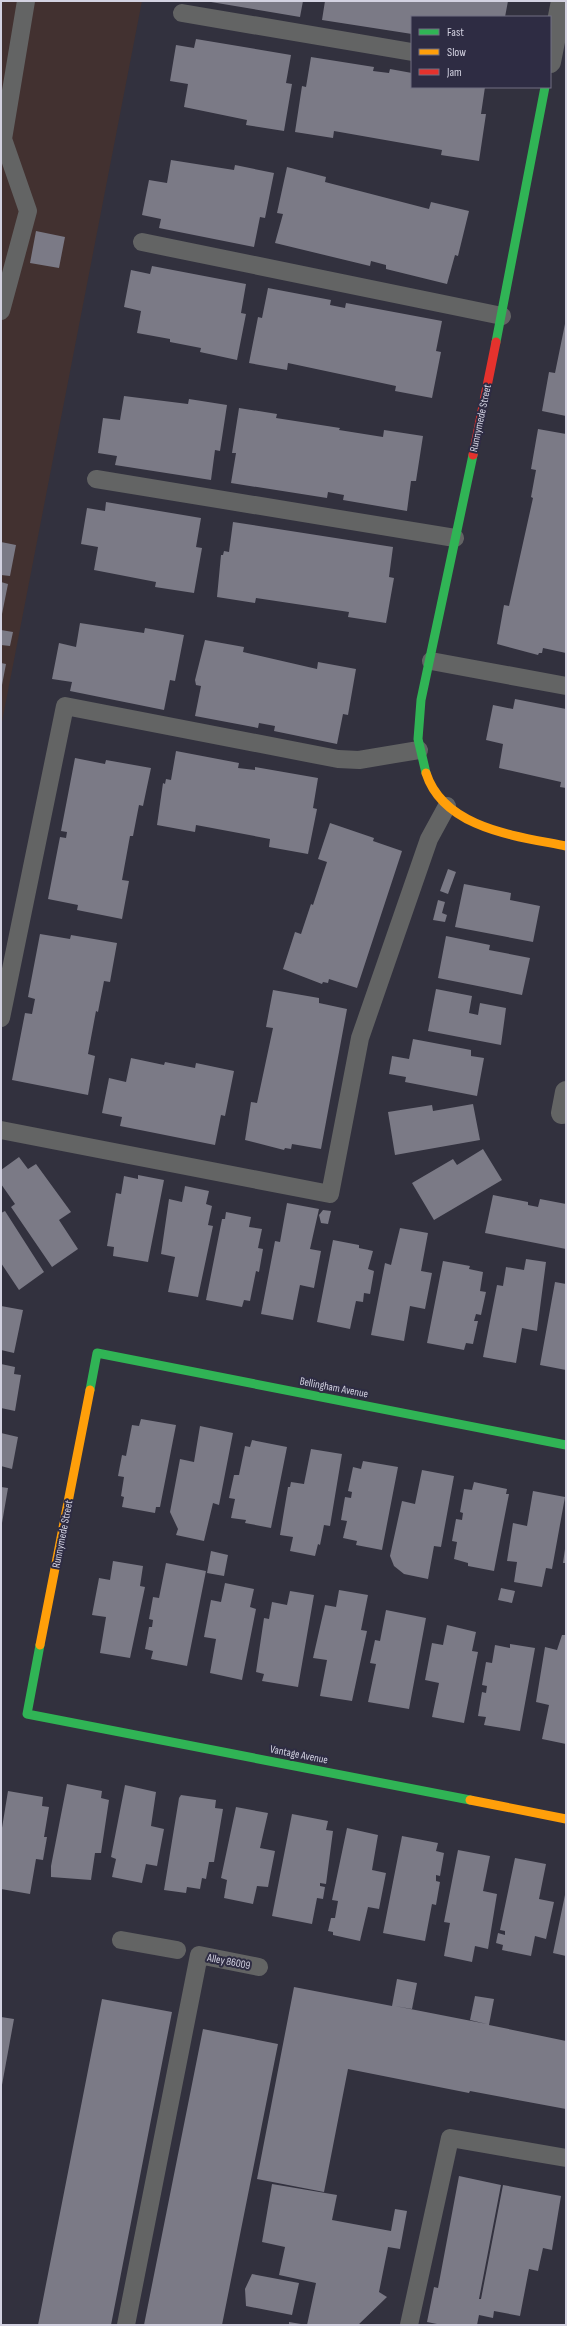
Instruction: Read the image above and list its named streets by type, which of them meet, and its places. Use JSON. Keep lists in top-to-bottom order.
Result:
{
  "streets": {
    "street": ["Runnymede Street", "Bellingham Avenue", "Vantage Avenue"],
    "lane": ["Alley 86009"]
  },
  "crossings": [
    ["Runnymede Street", "Bellingham Avenue"],
    ["Runnymede Street", "Vantage Avenue"]
  ],
  "legend": ["Fast", "Slow", "Jam"]
}
